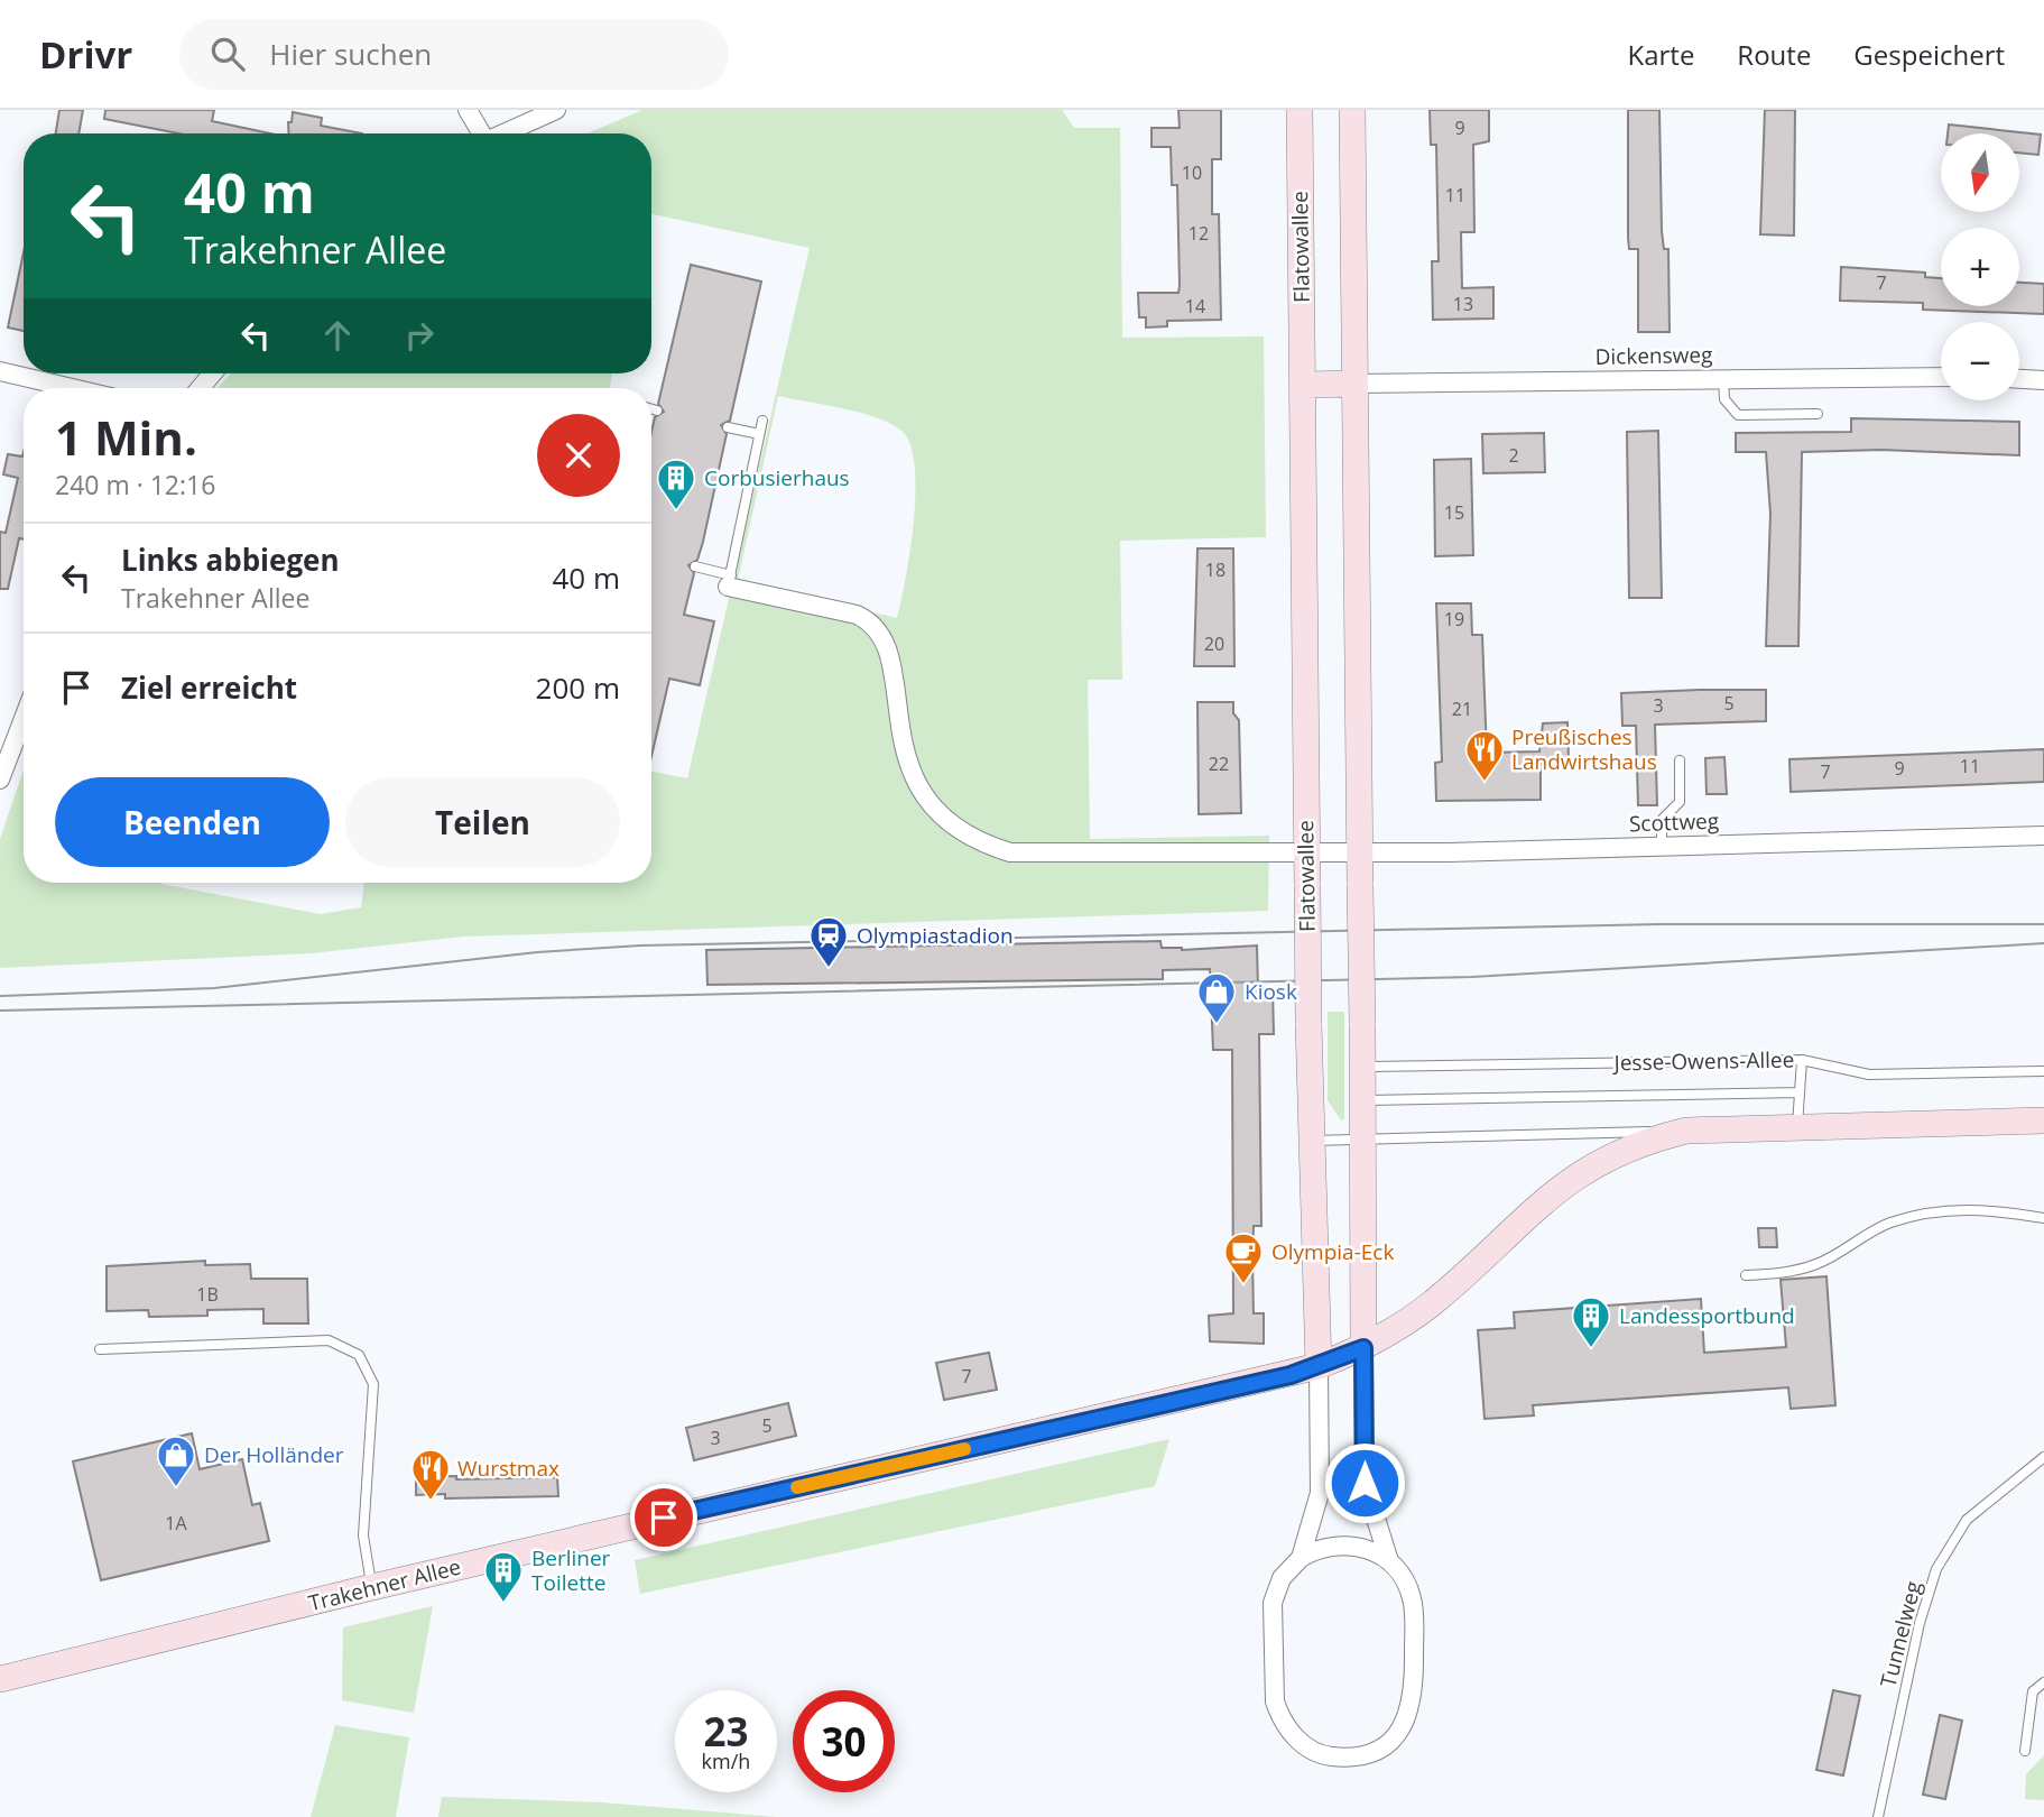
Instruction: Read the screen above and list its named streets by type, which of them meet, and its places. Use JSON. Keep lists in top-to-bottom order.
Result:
{
  "streets": {
    "main road": ["Flatowallee", "Trakehner Allee"],
    "street": ["Dickensweg", "Scottweg"],
    "lane": ["Jesse-Owens-Allee", "Tunnelweg"]
  },
  "crossings": [
    ["Flatowallee", "Scottweg"],
    ["Flatowallee", "Trakehner Allee"]
  ],
  "places": {
    "building": ["Corbusierhaus", "Landessportbund", "Berliner Toilette"],
    "restaurant": ["Preußisches Landwirtshaus", "Wurstmax"],
    "station": ["Olympiastadion"],
    "shop": ["Kiosk", "Der Holländer"],
    "cafe": ["Olympia-Eck"]
  },
  "house_numbers": [
    "9",
    "10",
    "11",
    "12",
    "7",
    "13",
    "14",
    "2",
    "15",
    "18",
    "19",
    "20",
    "5",
    "3",
    "21",
    "22",
    "11",
    "9",
    "7",
    "1B",
    "7",
    "5",
    "3",
    "1A"
  ],
  "north": "bottom",
  "page": {
    "header": "Drivr",
    "search": "Hier suchen",
    "nav": ["Karte", "Route", "Gespeichert"],
    "map_buttons": ["+", "−"],
    "turn": ["40 m", "Trakehner Allee"],
    "heading": ["1 Min.", "240 m · 12:16"],
    "list": [
      {
        "name": "Links abbiegen",
        "note": "Trakehner Allee",
        "value": "40 m"
      },
      {
        "name": "Ziel erreicht",
        "value": "200 m"
      }
    ],
    "buttons": ["Beenden", "Teilen"],
    "speed": "23 km/h",
    "limit": "30"
  }
}
